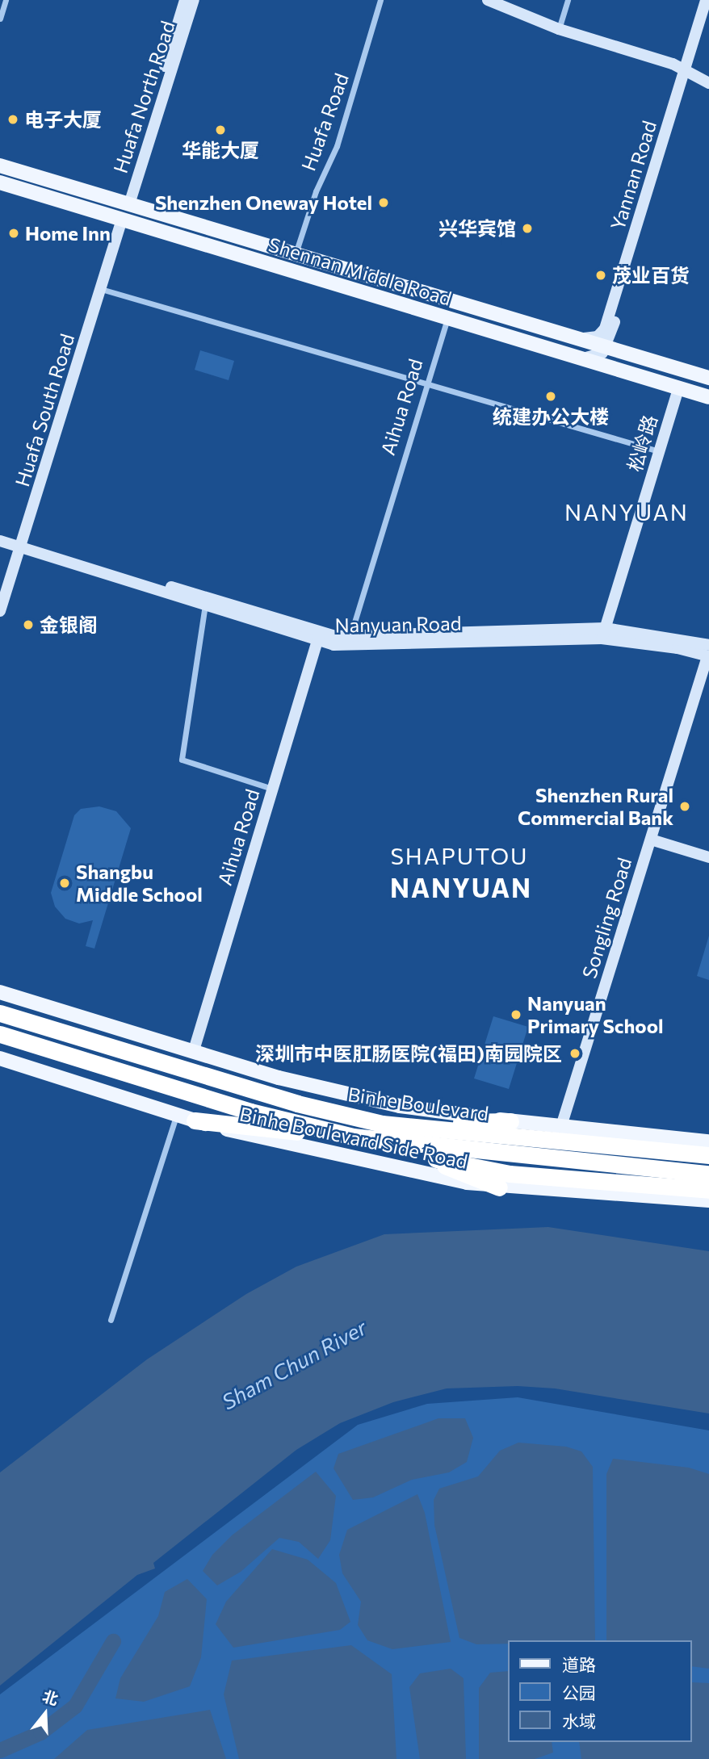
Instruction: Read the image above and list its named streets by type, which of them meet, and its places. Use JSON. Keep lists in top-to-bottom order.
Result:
{
  "streets": {
    "highway": ["Binhe Boulevard"],
    "main road": ["Shennan Middle Road", "Binhe Boulevard Side Road"],
    "street": [
      "Huafa North Road",
      "Huafa Road",
      "Yannan Road",
      "Aihua Road",
      "Huafa South Road",
      "松岭路",
      "Nanyuan Road",
      "Songling Road"
    ]
  },
  "crossings": [
    ["Huafa North Road", "Shennan Middle Road"],
    ["Huafa Road", "Shennan Middle Road"],
    ["Yannan Road", "Shennan Middle Road"],
    ["Shennan Middle Road", "Aihua Road"],
    ["Shennan Middle Road", "Huafa South Road"],
    ["Shennan Middle Road", "松岭路"],
    ["Aihua Road", "Nanyuan Road"],
    ["Aihua Road", "Binhe Boulevard Side Road"],
    ["Huafa South Road", "Nanyuan Road"],
    ["松岭路", "Nanyuan Road"],
    ["Nanyuan Road", "Songling Road"],
    ["Songling Road", "Binhe Boulevard Side Road"]
  ],
  "districts": ["NANYUAN", "SHAPUTOU", "NANYUAN"],
  "water": ["Sham Chun River"],
  "places": [
    "电子大厦",
    "华能大厦",
    "Shenzhen Oneway Hotel",
    "兴华宾馆",
    "Home Inn",
    "茂业百货",
    "统建办公大楼",
    "金银阁",
    "Shenzhen Rural Commercial Bank",
    "Shangbu Middle School",
    "Nanyuan Primary School",
    "深圳市中医肛肠医院(福田)南园院区"
  ],
  "legend": ["道路", "公园", "水域"],
  "north": "top"
}
